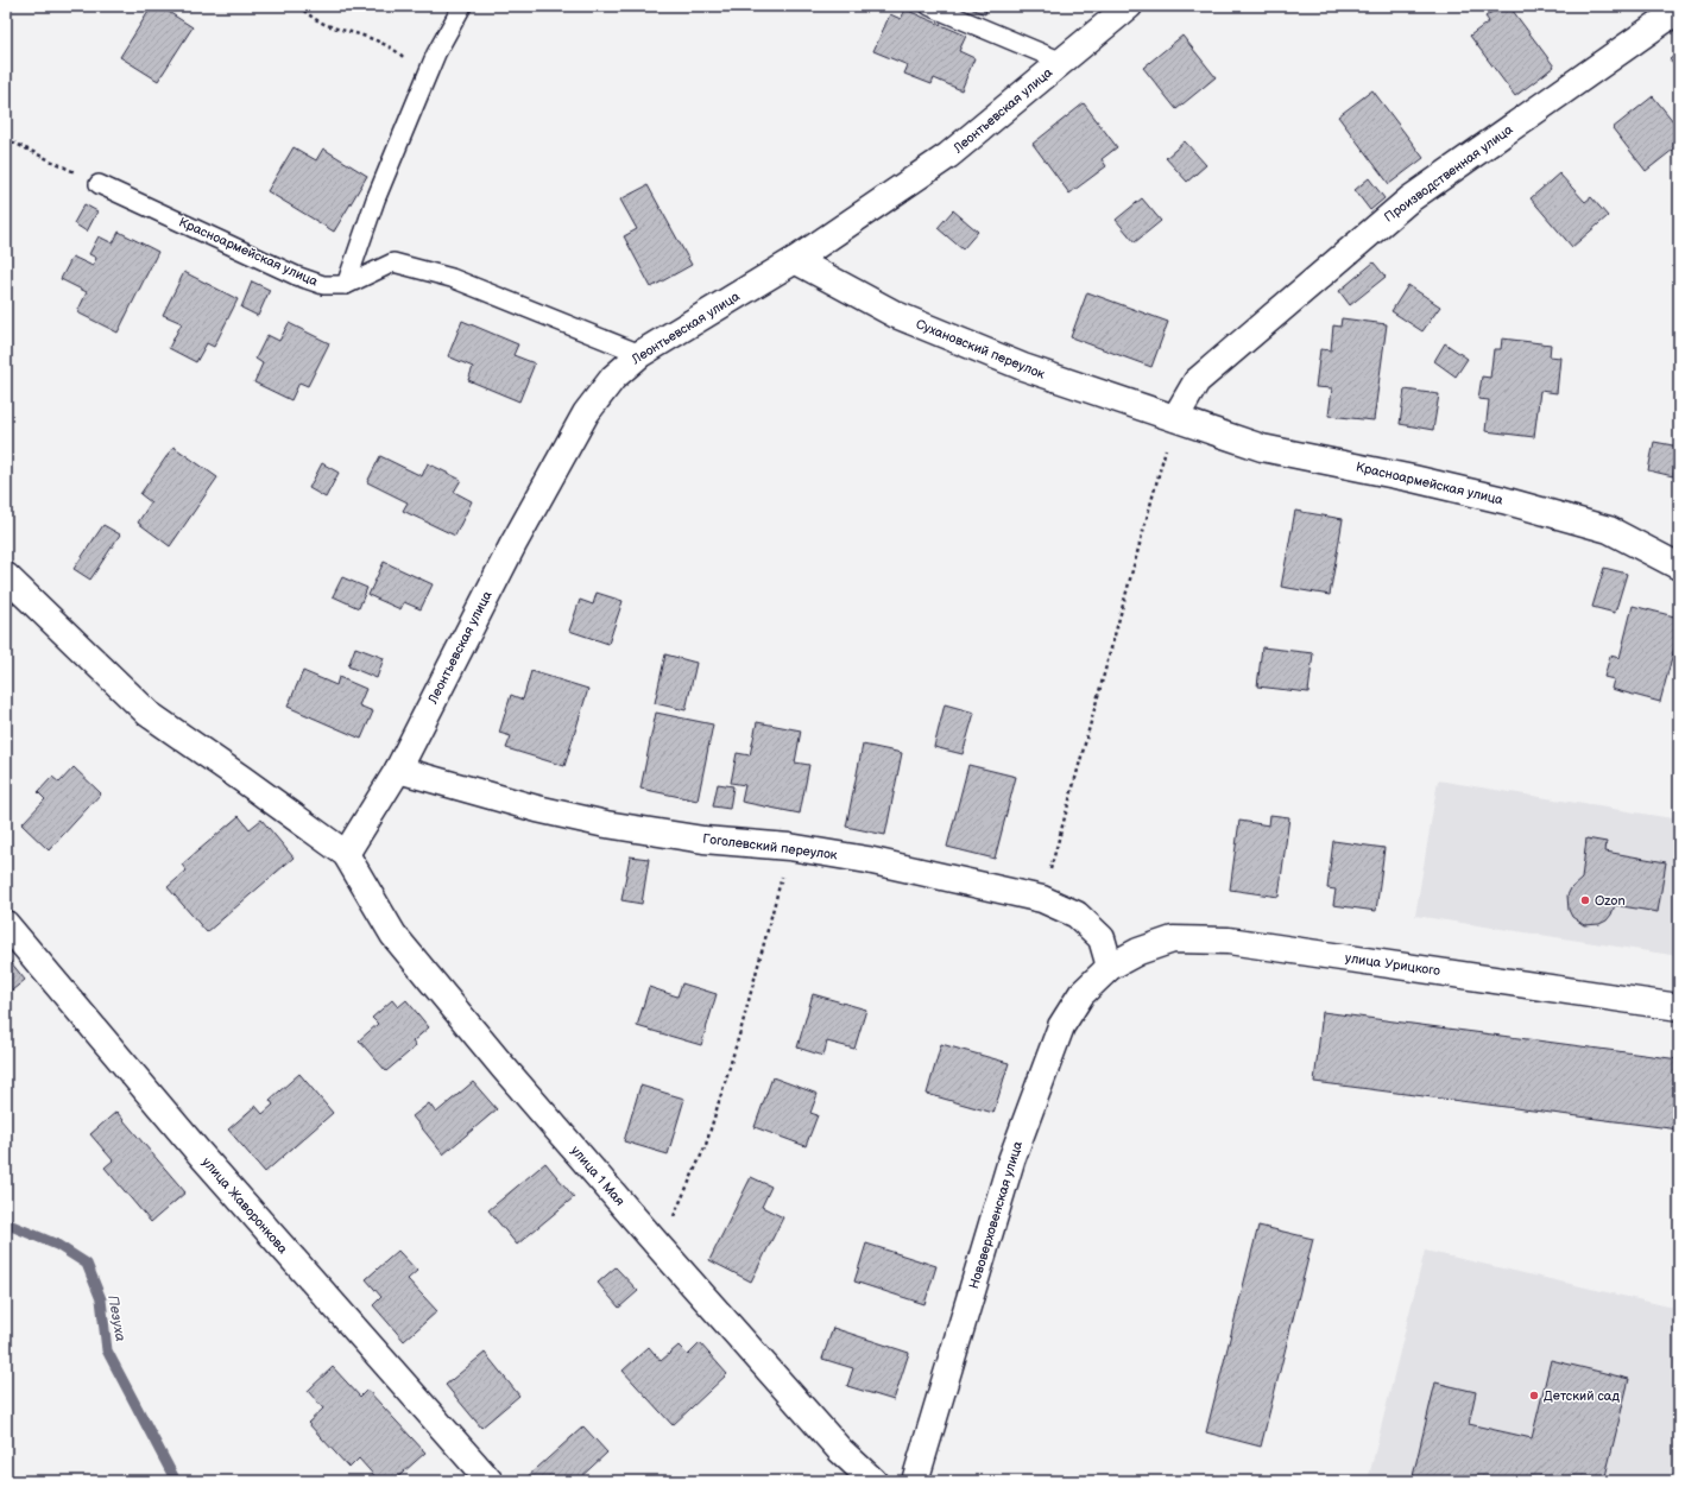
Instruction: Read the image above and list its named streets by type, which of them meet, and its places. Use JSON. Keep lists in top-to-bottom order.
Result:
{
  "streets": {
    "street": [
      "Леонтьевская улица",
      "Производственная улица",
      "Красноармейская улица",
      "Сухановский переулок",
      "Гоголевский переулок",
      "улица Урицкого",
      "улица 1 Мая",
      "улица Жаворонкова",
      "Нововерховенская улица"
    ]
  },
  "crossings": [
    ["Леонтьевская улица", "Красноармейская улица"],
    ["Леонтьевская улица", "Сухановский переулок"],
    ["Леонтьевская улица", "Гоголевский переулок"],
    ["Леонтьевская улица", "улица 1 Мая"],
    ["Производственная улица", "Красноармейская улица"],
    ["Производственная улица", "Сухановский переулок"],
    ["Красноармейская улица", "Сухановский переулок"],
    ["Гоголевский переулок", "улица Урицкого"],
    ["Гоголевский переулок", "Нововерховенская улица"],
    ["улица Урицкого", "Нововерховенская улица"]
  ],
  "water": ["Пезуха"],
  "places": ["Ozon", "Детский сад"]
}
